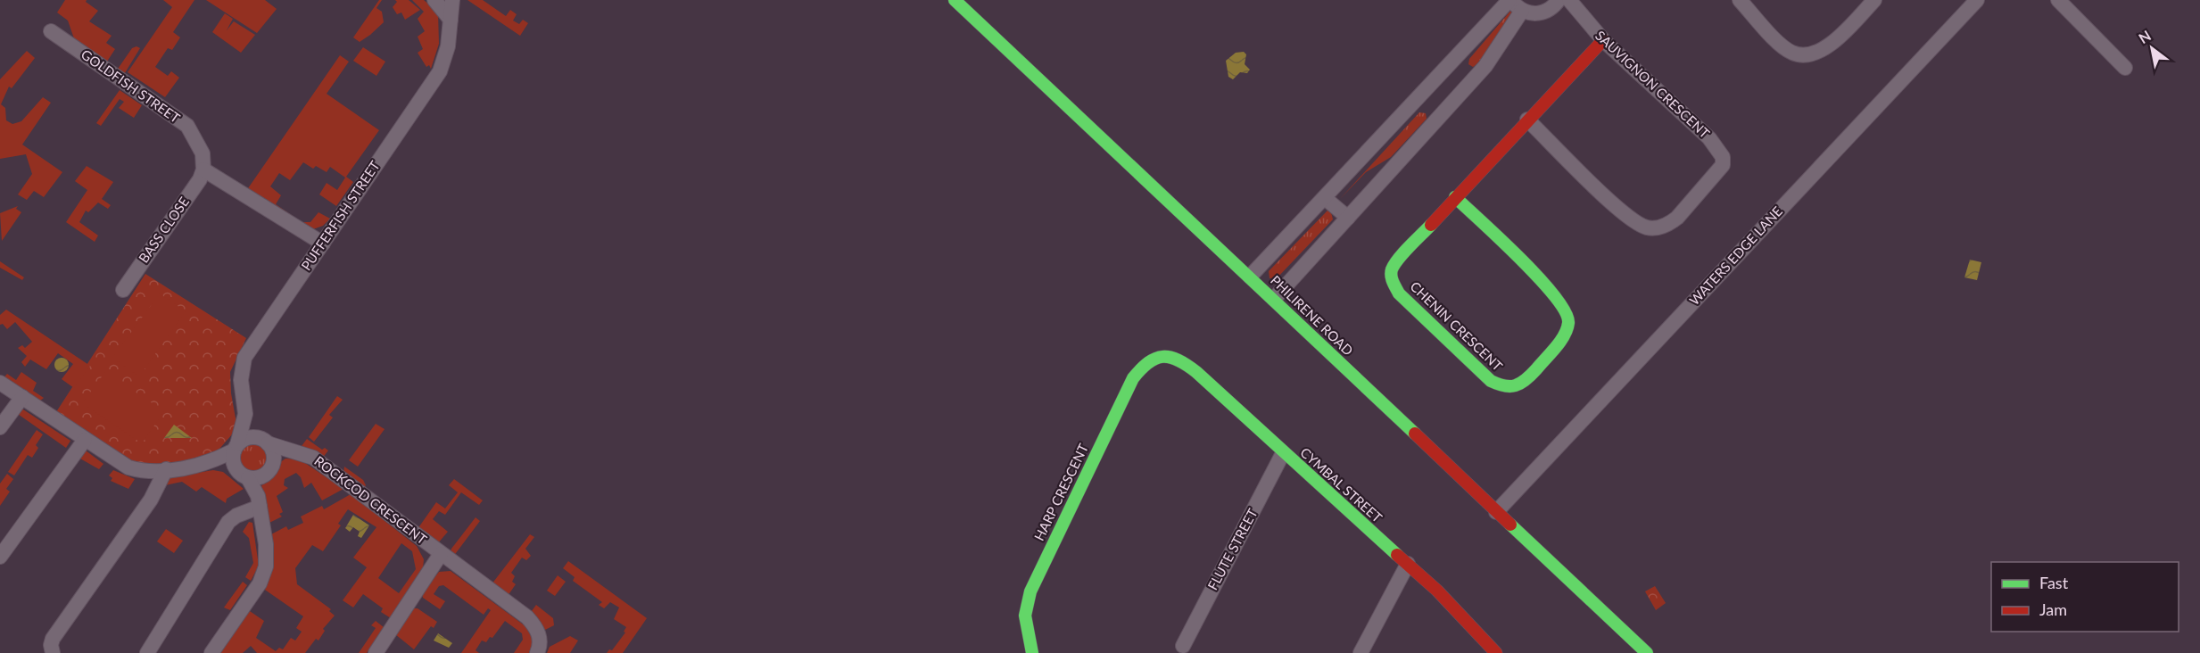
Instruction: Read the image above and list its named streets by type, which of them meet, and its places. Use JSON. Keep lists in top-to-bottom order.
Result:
{
  "streets": {
    "street": [
      "SAUVIGNON CRESCENT",
      "GOLDFISH STREET",
      "PUFFERFISH STREET",
      "BASS CLOSE",
      "WATERS EDGE LANE",
      "PHILIRENE ROAD",
      "CHENIN CRESCENT",
      "CYMBAL STREET",
      "HARP CRESCENT",
      "ROCKCOD CRESCENT",
      "FLUTE STREET"
    ]
  },
  "crossings": [
    ["SAUVIGNON CRESCENT", "CHENIN CRESCENT"],
    ["GOLDFISH STREET", "BASS CLOSE"],
    ["PUFFERFISH STREET", "ROCKCOD CRESCENT"],
    ["WATERS EDGE LANE", "PHILIRENE ROAD"],
    ["CYMBAL STREET", "HARP CRESCENT"],
    ["CYMBAL STREET", "FLUTE STREET"]
  ],
  "legend": ["Fast", "Jam"],
  "north": "top left"
}
